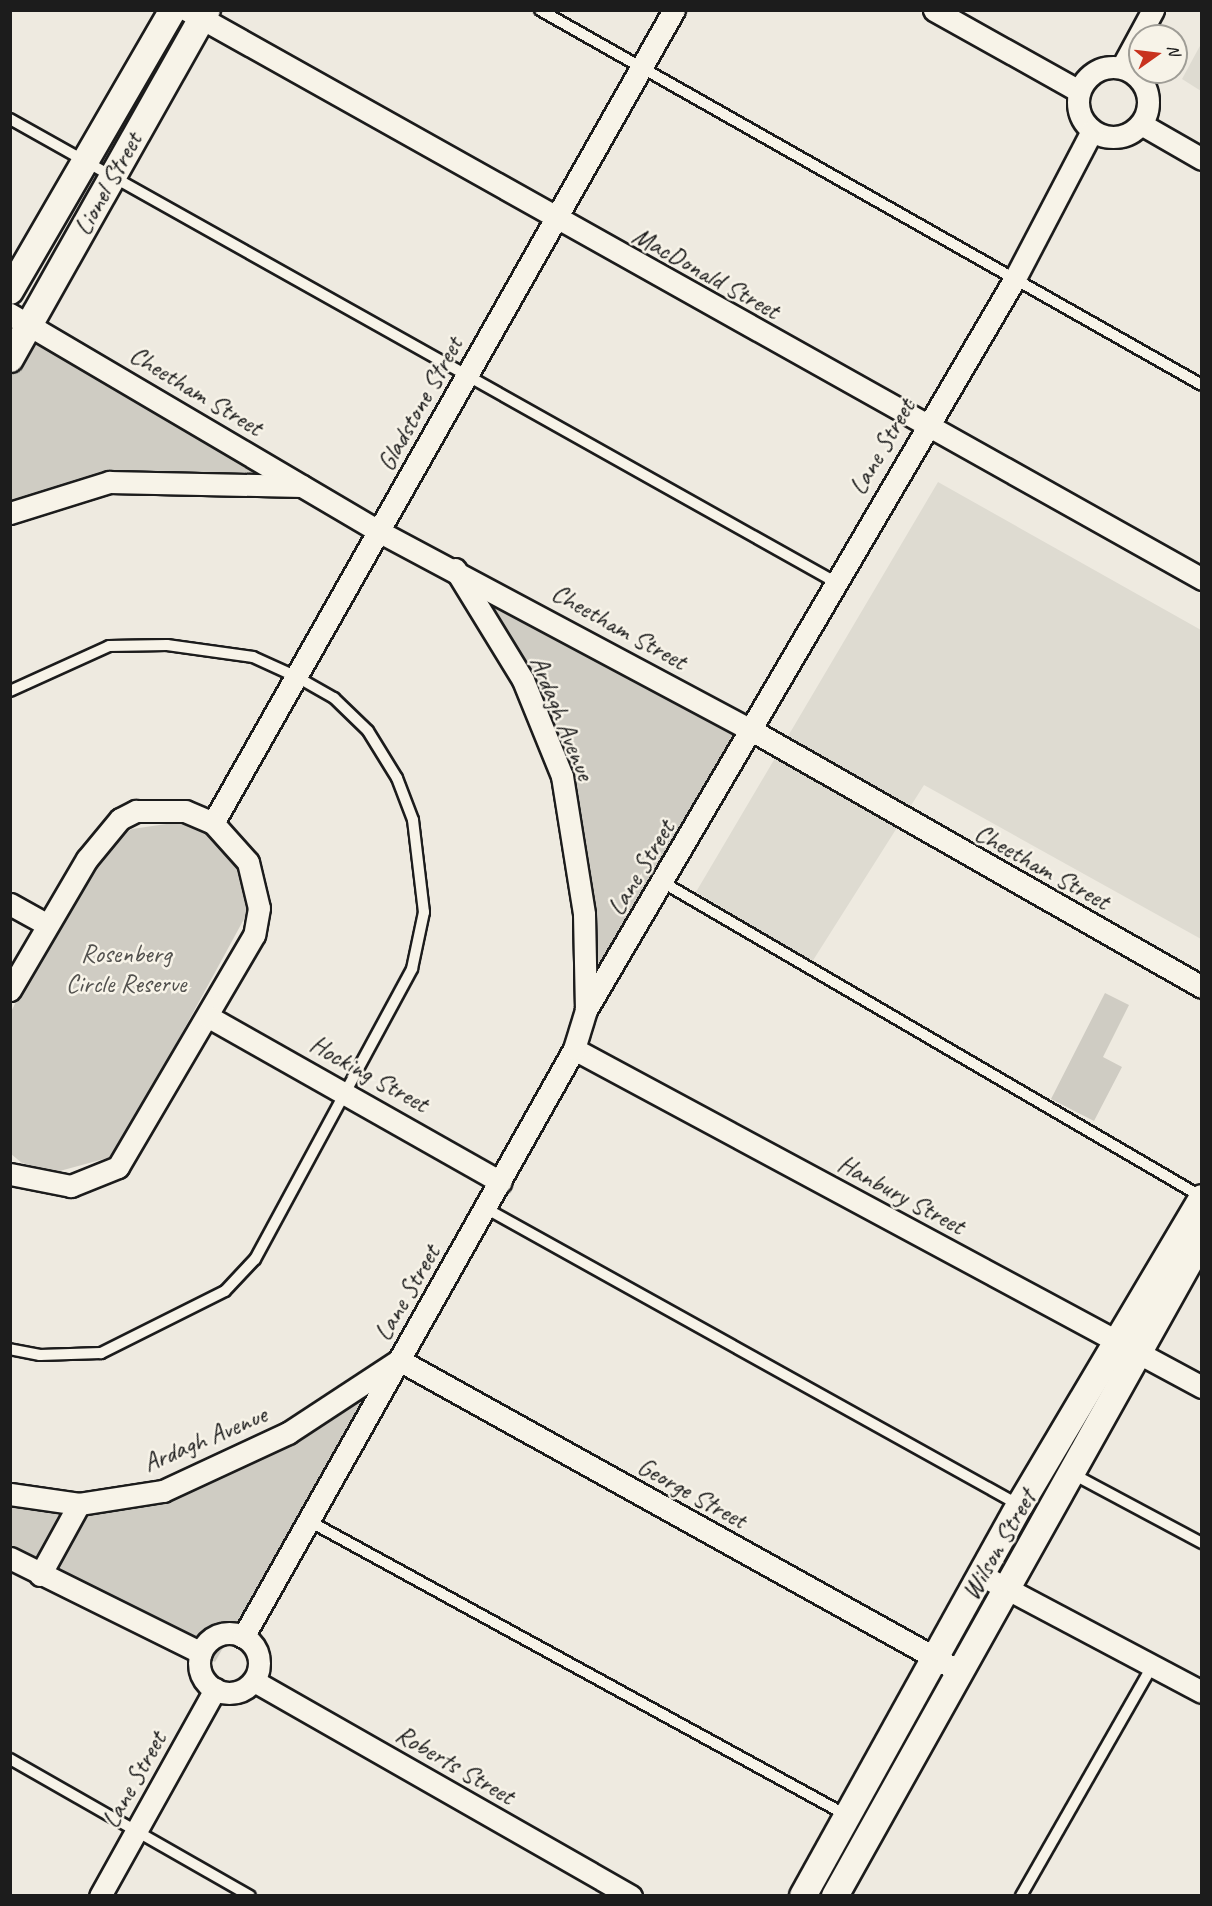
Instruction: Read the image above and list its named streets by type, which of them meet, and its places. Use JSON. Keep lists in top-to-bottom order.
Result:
{
  "streets": {
    "street": [
      "Lionel Street",
      "MacDonald Street",
      "Cheetham Street",
      "Gladstone Street",
      "Lane Street",
      "Ardagh Avenue",
      "Hocking Street",
      "Hanbury Street",
      "George Street",
      "Wilson Street",
      "Roberts Street"
    ]
  },
  "crossings": [
    ["Lionel Street", "MacDonald Street"],
    ["Lionel Street", "Cheetham Street"],
    ["MacDonald Street", "Gladstone Street"],
    ["MacDonald Street", "Lane Street"],
    ["Cheetham Street", "Gladstone Street"],
    ["Cheetham Street", "Lane Street"],
    ["Cheetham Street", "Ardagh Avenue"],
    ["Lane Street", "Ardagh Avenue"],
    ["Lane Street", "Hocking Street"],
    ["Lane Street", "Hanbury Street"],
    ["Lane Street", "George Street"],
    ["Lane Street", "Roberts Street"],
    ["Ardagh Avenue", "George Street"],
    ["Hanbury Street", "Wilson Street"],
    ["George Street", "Wilson Street"]
  ],
  "parks": ["Rosenberg Circle Reserve"],
  "north": "right"
}
